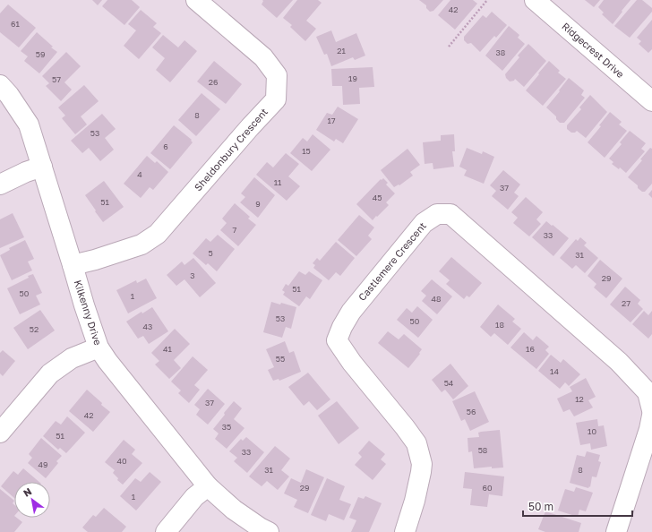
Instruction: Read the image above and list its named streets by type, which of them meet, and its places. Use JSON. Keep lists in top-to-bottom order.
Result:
{
  "streets": {
    "street": [
      "Ridgecrest Drive",
      "Sheldonbury Crescent",
      "Castlemere Crescent",
      "Kilkenny Drive"
    ]
  },
  "crossings": [
    ["Sheldonbury Crescent", "Kilkenny Drive"]
  ],
  "house_numbers": [
    "42",
    "61",
    "21",
    "38",
    "59",
    "19",
    "57",
    "26",
    "8",
    "17",
    "53",
    "6",
    "15",
    "4",
    "11",
    "37",
    "45",
    "51",
    "9",
    "7",
    "33",
    "5",
    "31",
    "3",
    "29",
    "51",
    "50",
    "1",
    "48",
    "27",
    "53",
    "50",
    "18",
    "43",
    "52",
    "41",
    "16",
    "55",
    "14",
    "54",
    "12",
    "37",
    "56",
    "42",
    "35",
    "10",
    "51",
    "58",
    "33",
    "40",
    "49",
    "31",
    "8",
    "29",
    "60",
    "1"
  ],
  "scale_bar": "50 m",
  "north": "top left"
}
